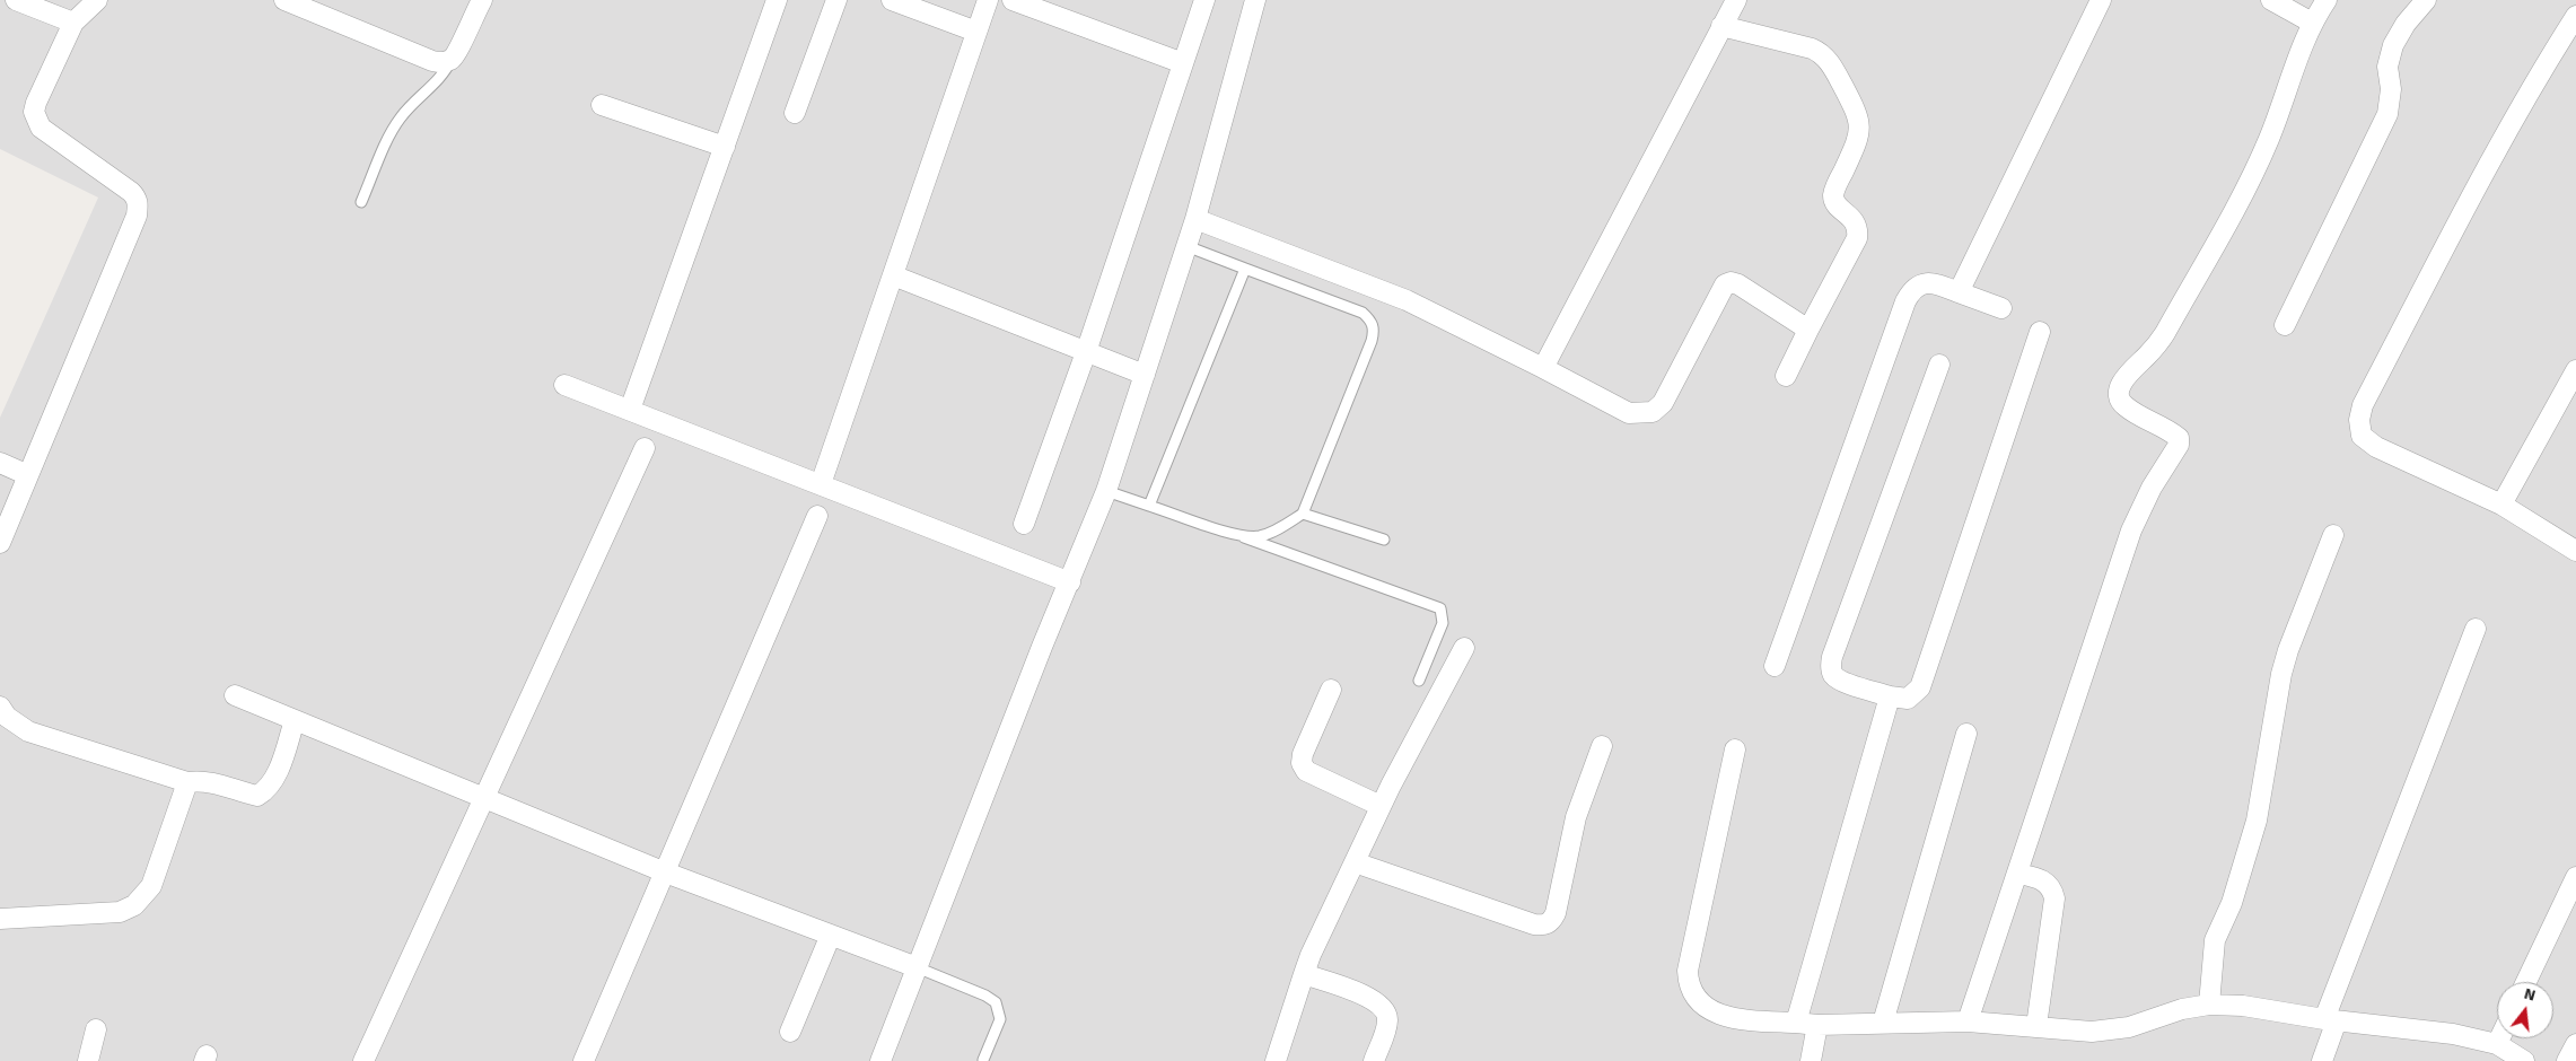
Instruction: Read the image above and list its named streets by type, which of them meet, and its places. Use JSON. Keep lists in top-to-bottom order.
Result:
{
  "north": "top"
}
